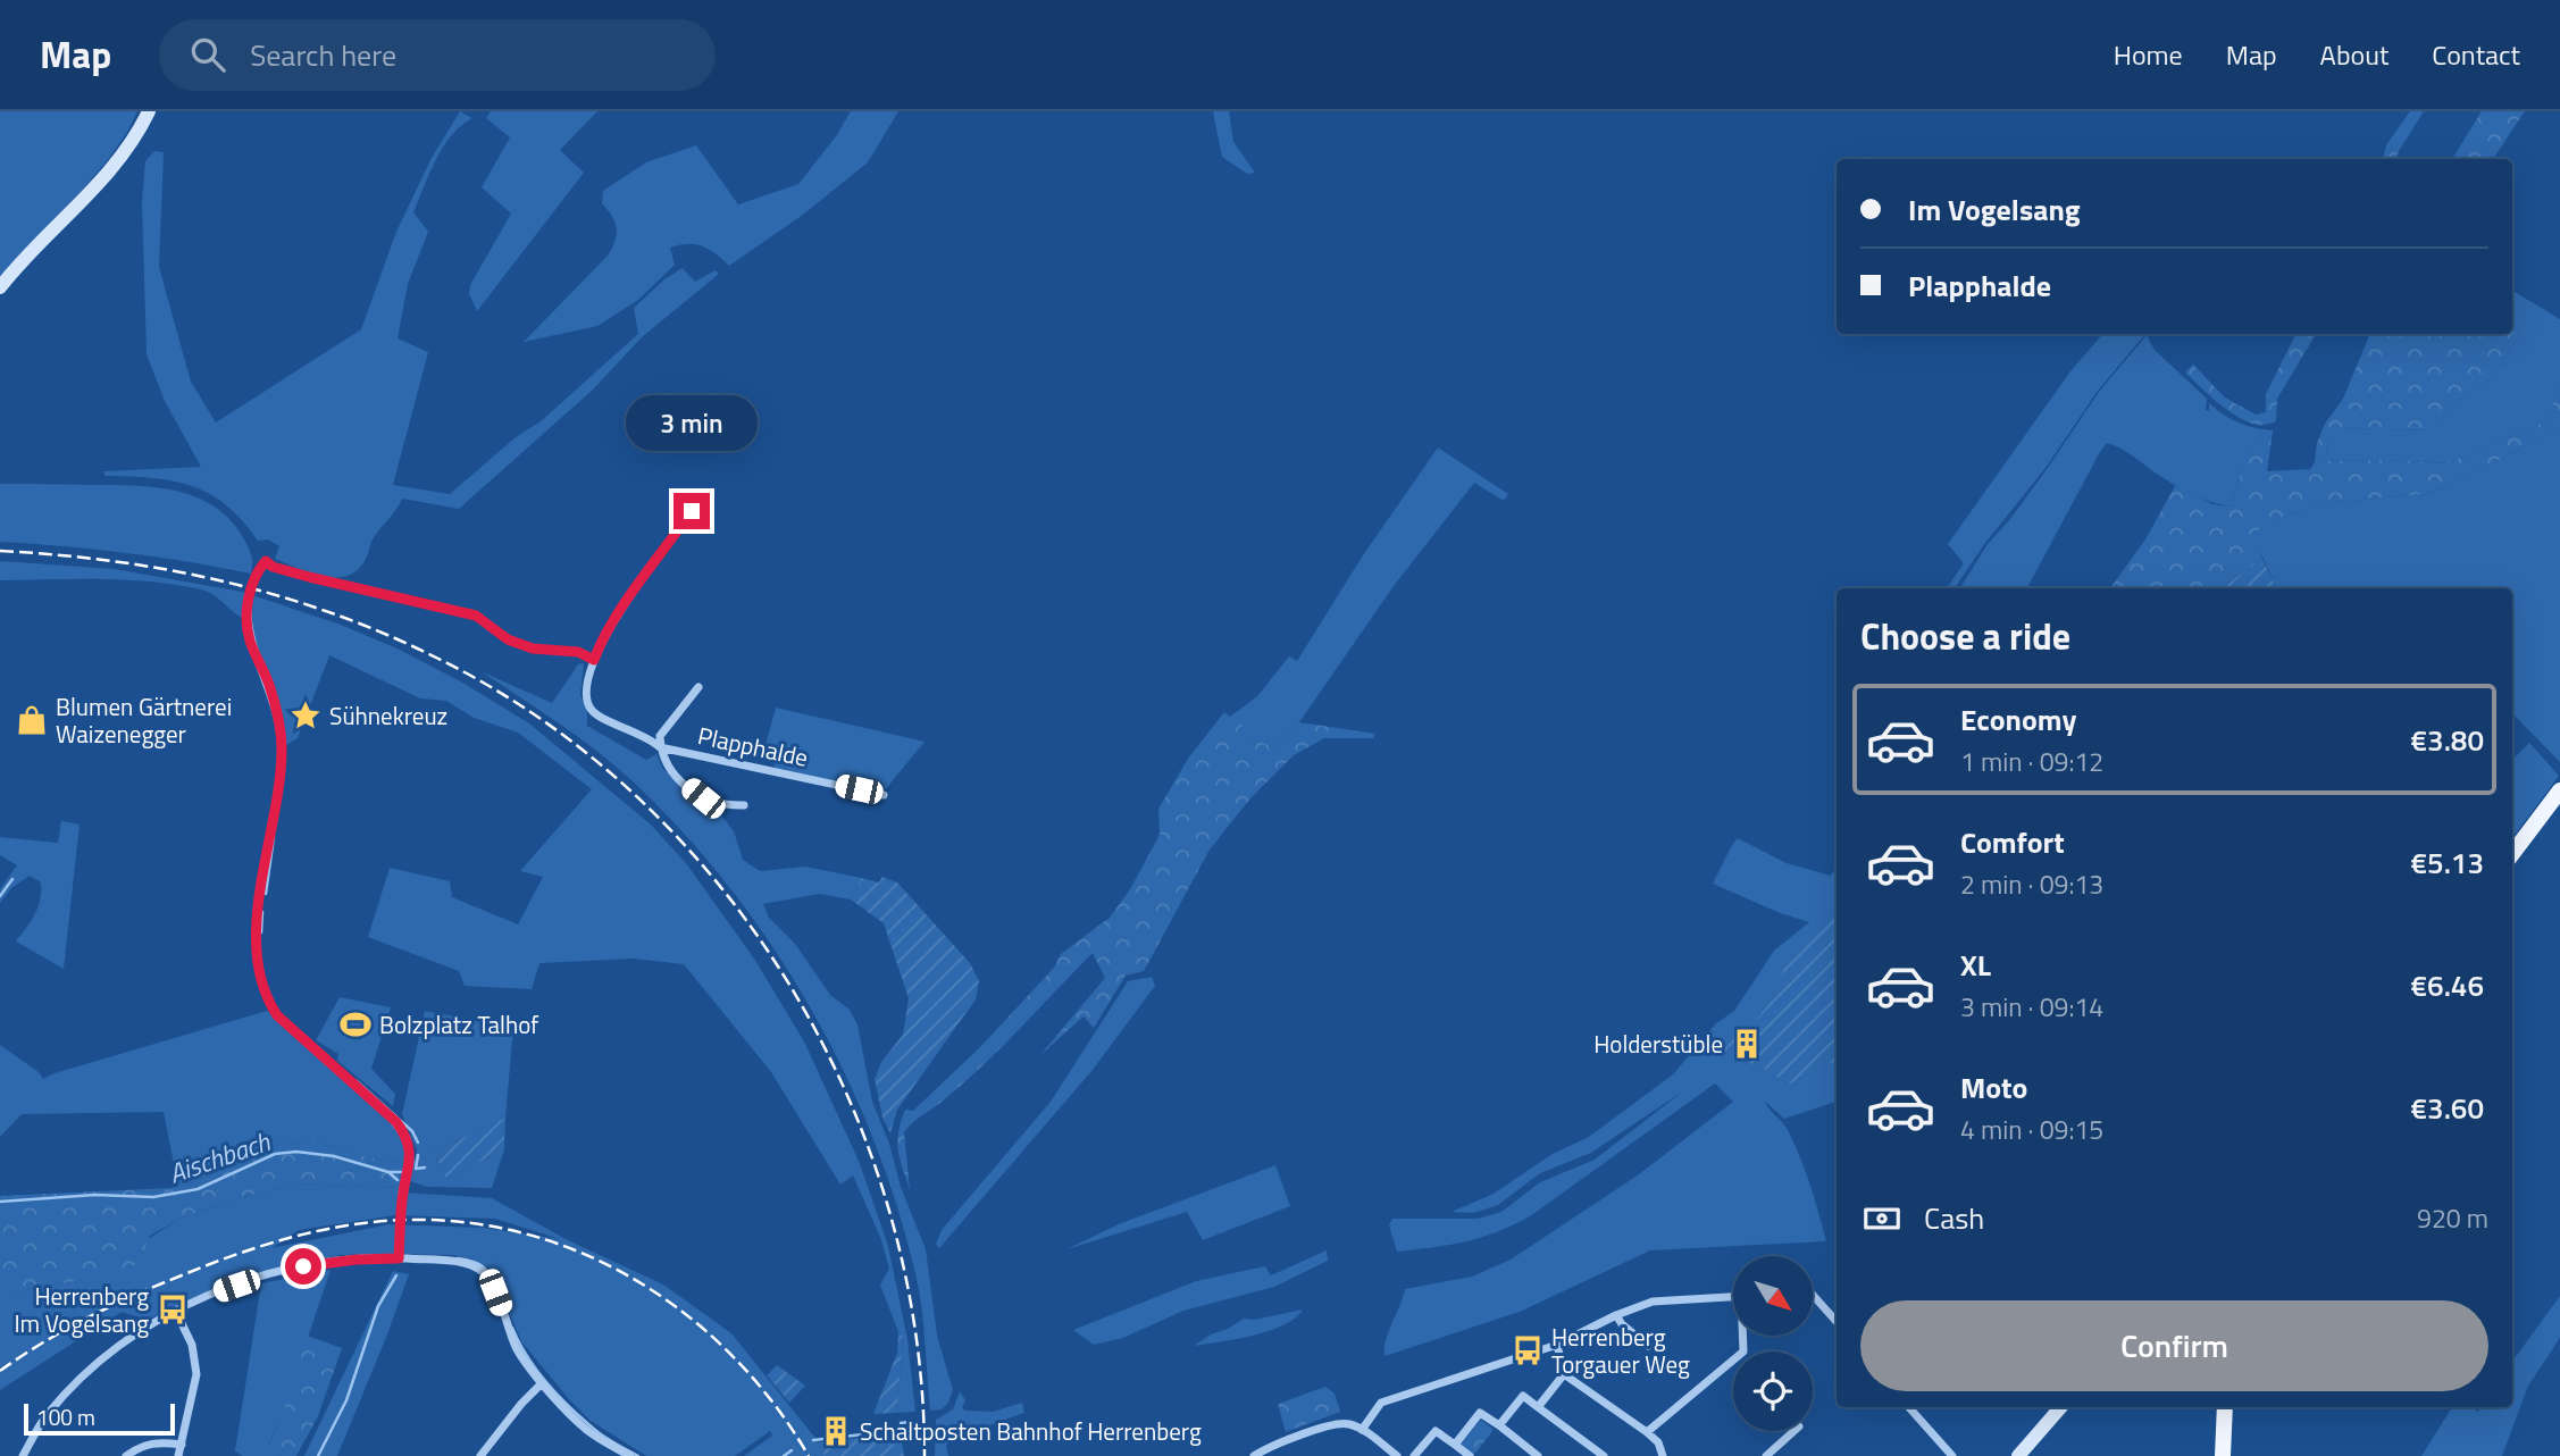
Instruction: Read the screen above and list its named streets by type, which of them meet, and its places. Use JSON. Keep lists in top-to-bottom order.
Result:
{
  "streets": {
    "street": ["Plapphalde"]
  },
  "water": ["Aischbach"],
  "places": {
    "place": ["Sühnekreuz"],
    "shop": ["Blumen Gärtnerei Waizenegger"],
    "sports": ["Bolzplatz Talhof"],
    "building": ["Holderstüble", "Schaltposten Bahnhof Herrenberg"],
    "bus stop": ["Herrenberg Im Vogelsang", "Herrenberg Torgauer Weg"]
  },
  "scale_bar": "100 m",
  "north": "bottom right",
  "page": {
    "header": "Map",
    "search": "Search here",
    "nav": [
      "Home",
      "Map",
      "About",
      "Contact"
    ],
    "banner": ["Im Vogelsang", "Plapphalde"],
    "bubble": "3 min",
    "heading": "Choose a ride",
    "list": [
      {
        "name": "Economy",
        "note": "1 min · 09:12",
        "value": "€3.80"
      },
      {
        "name": "Comfort",
        "note": "2 min · 09:13",
        "value": "€5.13"
      },
      {
        "name": "XL",
        "note": "3 min · 09:14",
        "value": "€6.46"
      },
      {
        "name": "Moto",
        "note": "4 min · 09:15",
        "value": "€3.60"
      }
    ],
    "pay": ["Cash", "920 m"],
    "buttons": "Confirm",
    "scale": "100 m"
  }
}
